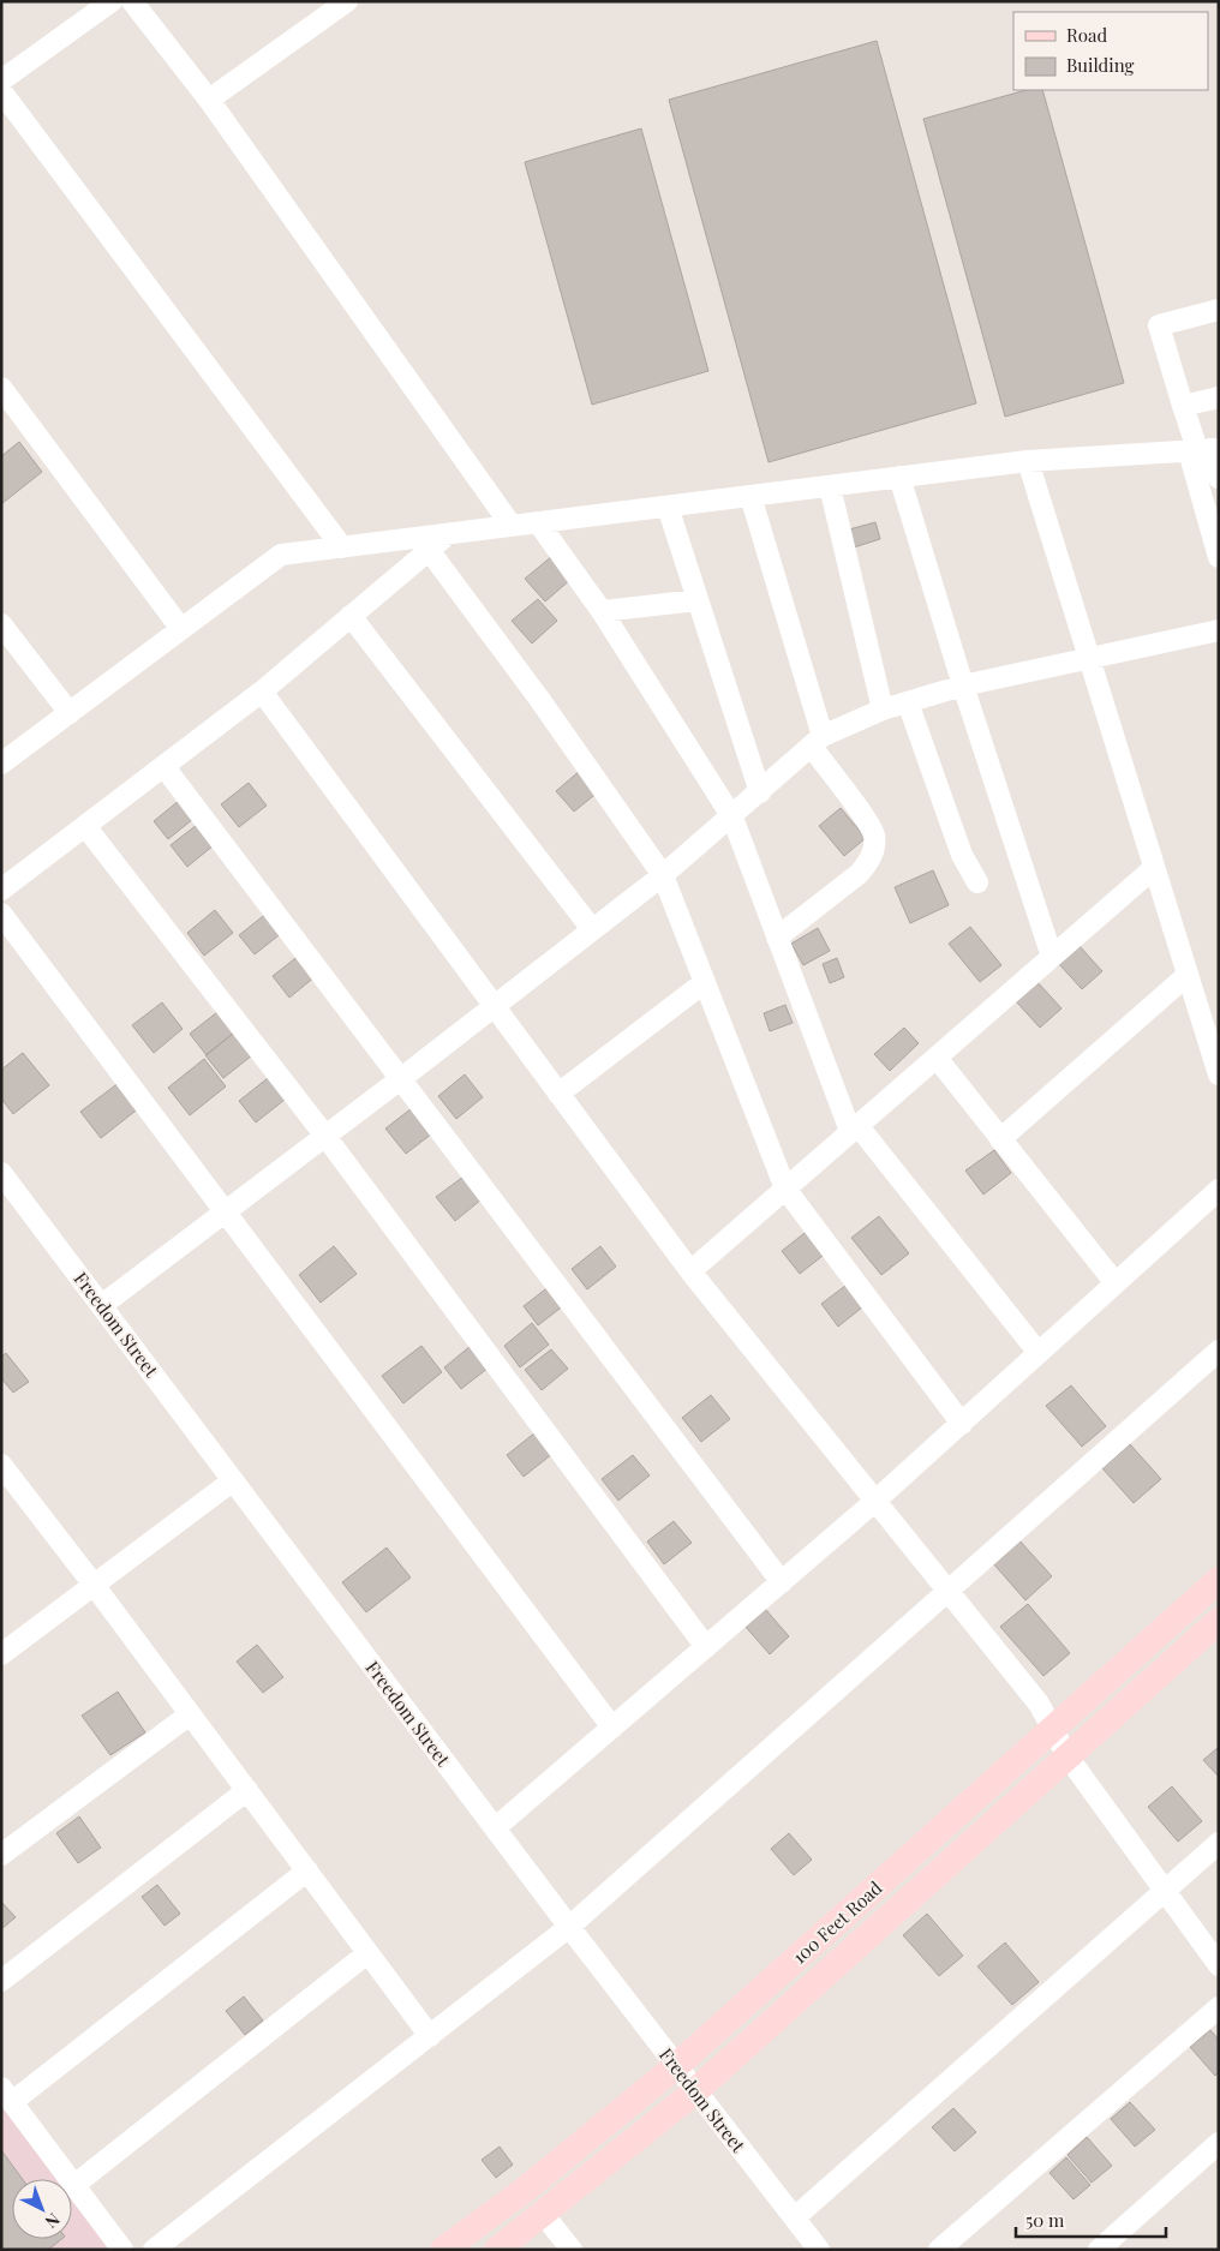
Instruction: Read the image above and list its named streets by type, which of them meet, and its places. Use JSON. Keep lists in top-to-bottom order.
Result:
{
  "streets": {
    "main road": ["100 Feet Road"],
    "street": ["Freedom Street"]
  },
  "crossings": [
    ["Freedom Street", "100 Feet Road"]
  ],
  "legend": ["Road", "Building"],
  "scale_bar": "50 m",
  "north": "bottom right"
}
